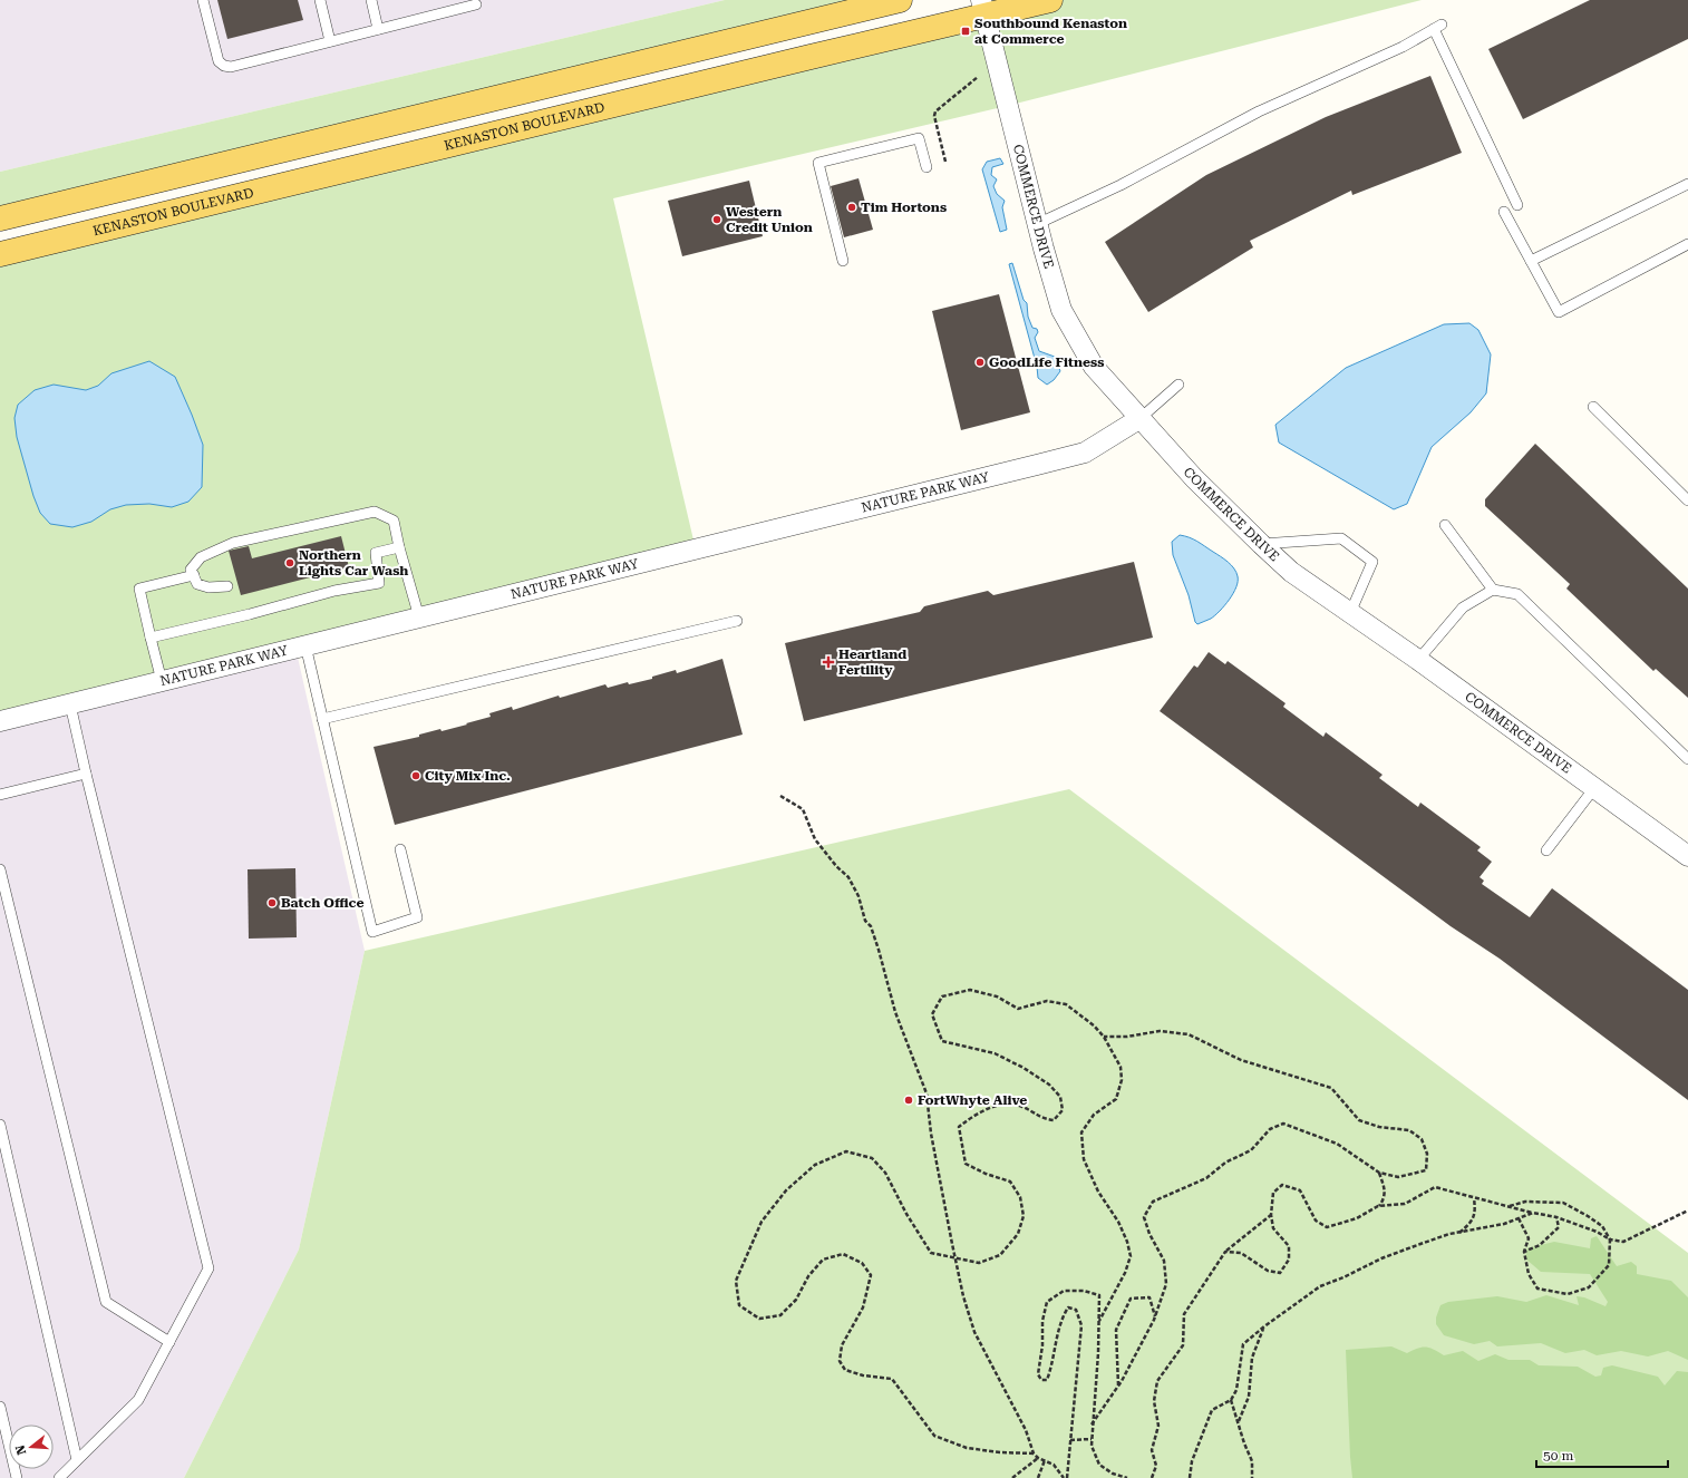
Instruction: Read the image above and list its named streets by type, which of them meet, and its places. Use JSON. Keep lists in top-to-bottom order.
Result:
{
  "streets": {
    "main road": ["KENASTON BOULEVARD"],
    "street": ["COMMERCE DRIVE", "NATURE PARK WAY"]
  },
  "crossings": [
    ["KENASTON BOULEVARD", "COMMERCE DRIVE"],
    ["COMMERCE DRIVE", "NATURE PARK WAY"]
  ],
  "places": {
    "transit": ["Southbound Kenaston at Commerce"],
    "other": [
      "Tim Hortons",
      "Western Credit Union",
      "GoodLife Fitness",
      "Northern Lights Car Wash",
      "City Mix Inc.",
      "Batch Office",
      "FortWhyte Alive"
    ],
    "health": ["Heartland Fertility"]
  },
  "scale_bar": "50 m",
  "north": "left"
}
